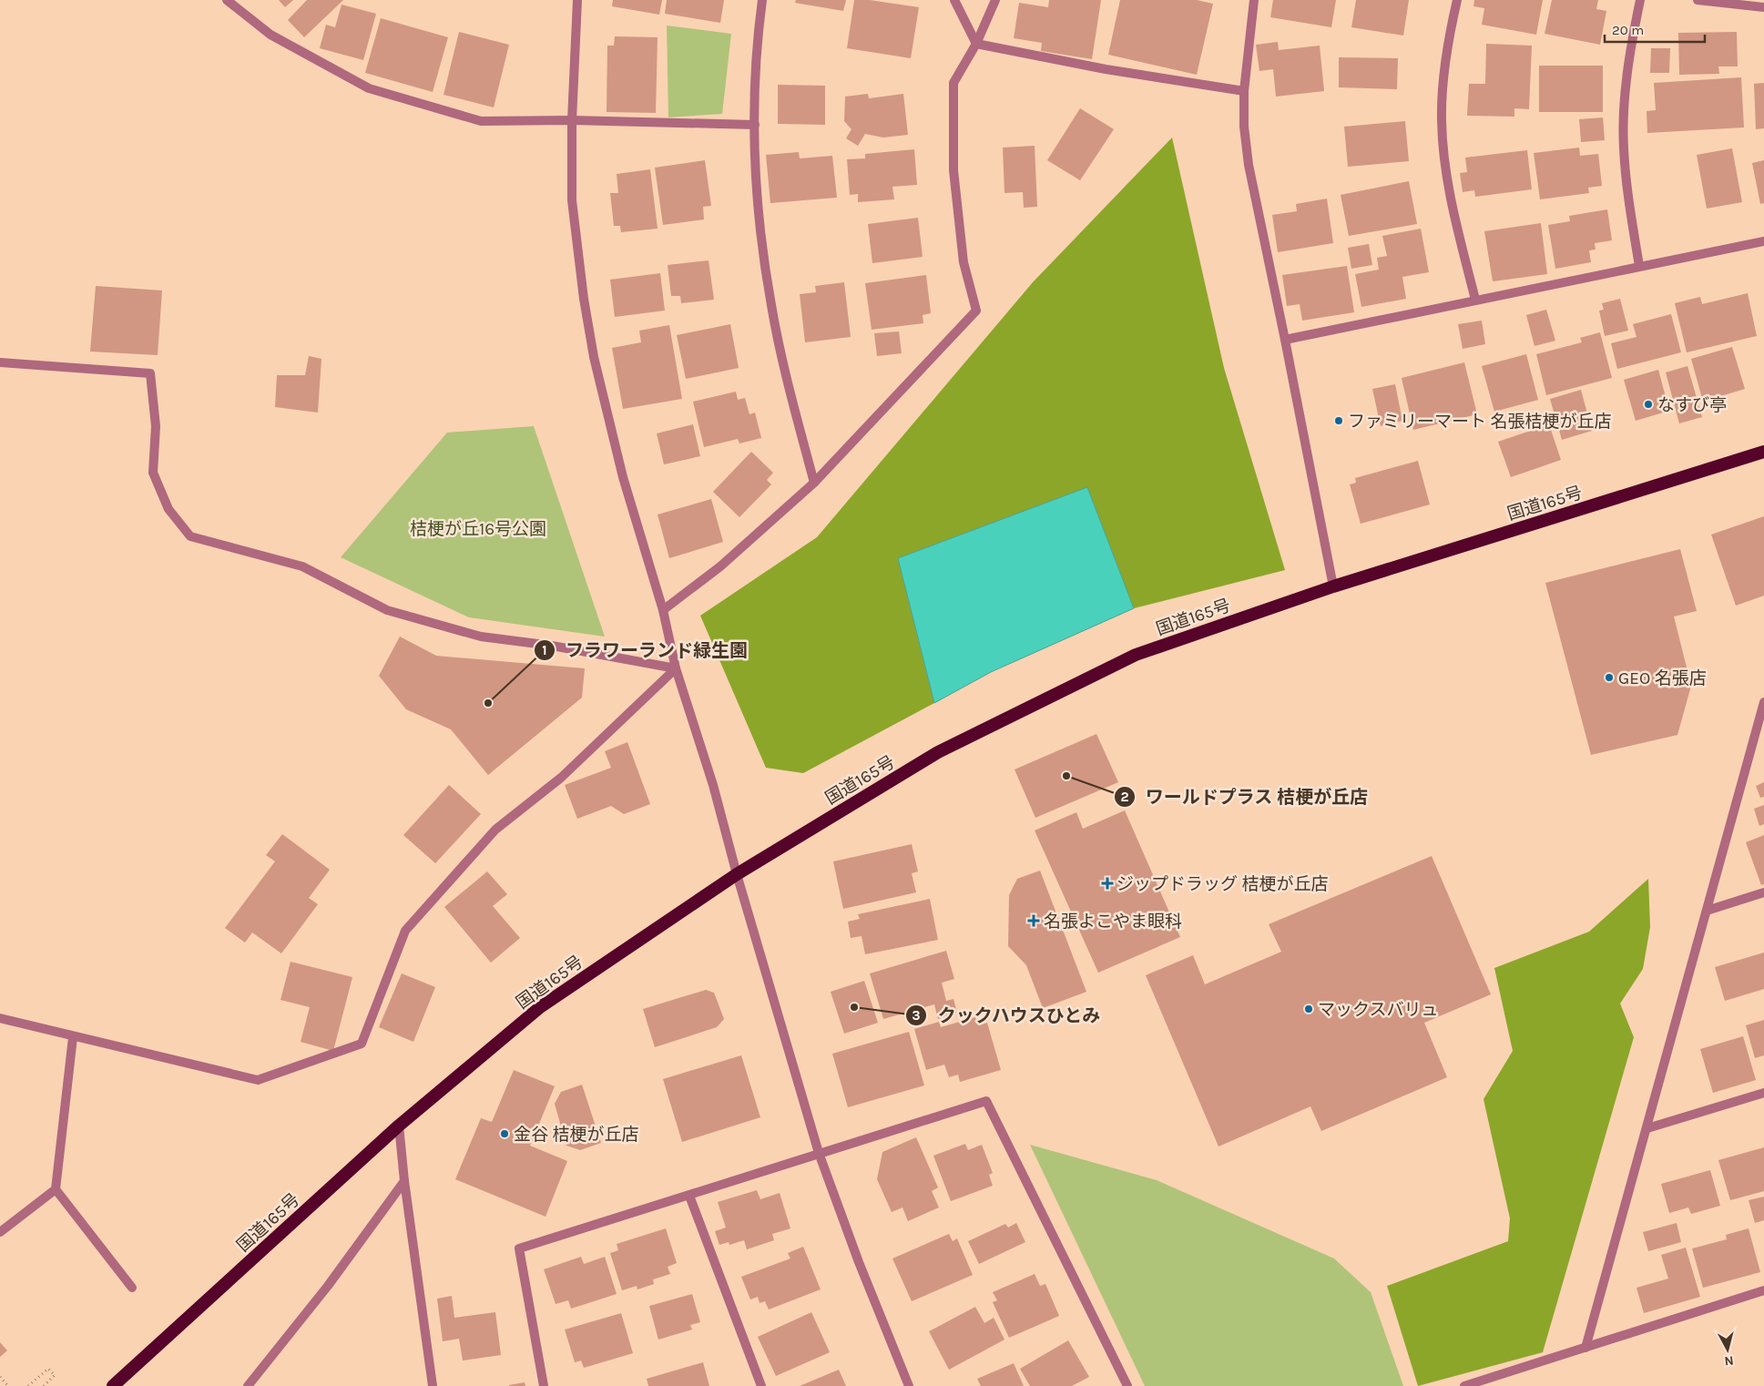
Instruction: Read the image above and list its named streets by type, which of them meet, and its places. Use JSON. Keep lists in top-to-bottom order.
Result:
{
  "streets": {
    "highway": ["国道165号"]
  },
  "parks": ["桔梗が丘16号公園"],
  "places": {
    "other": [
      "なすび亭",
      "ファミリーマート 名張桔梗が丘店",
      "GEO 名張店",
      "フラワーランド緑生園",
      "ワールドプラス 桔梗が丘店",
      "クックハウスひとみ",
      "マックスバリュ",
      "金谷 桔梗が丘店"
    ],
    "health": ["ジップドラッグ 桔梗が丘店", "名張よこやま眼科"]
  },
  "scale_bar": "20 m",
  "north": "bottom"
}
